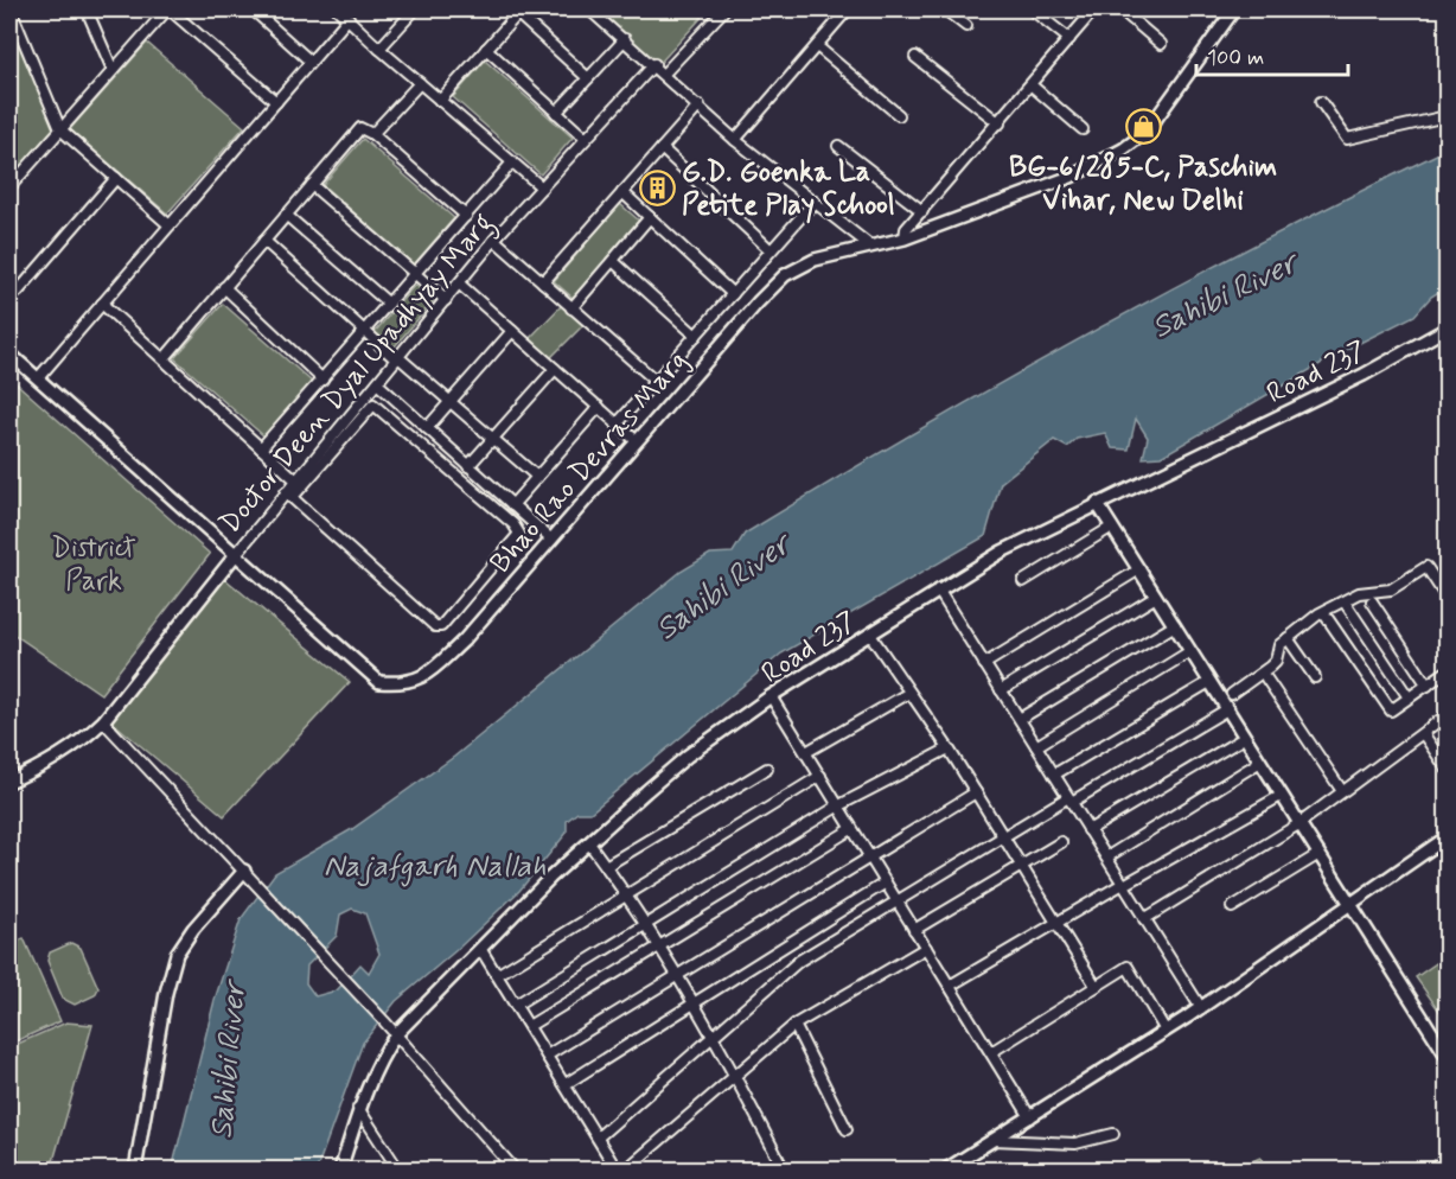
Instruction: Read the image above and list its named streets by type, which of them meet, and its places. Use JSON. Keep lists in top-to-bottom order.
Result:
{
  "streets": {
    "street": ["Road 237", "Doctor Deen Dyal Upadhyay Marg", "Bhao Rao Devras Marg"]
  },
  "crossings": [
    ["Doctor Deen Dyal Upadhyay Marg", "Bhao Rao Devras Marg"]
  ],
  "water": ["Sahibi River", "Najafgarh Nallah"],
  "parks": ["District Park"],
  "places": {
    "shop": ["BG-6/285-C, Paschim Vihar, New Delhi"],
    "building": ["G.D. Goenka La Petite Play School"]
  },
  "scale_bar": "100 m"
}
